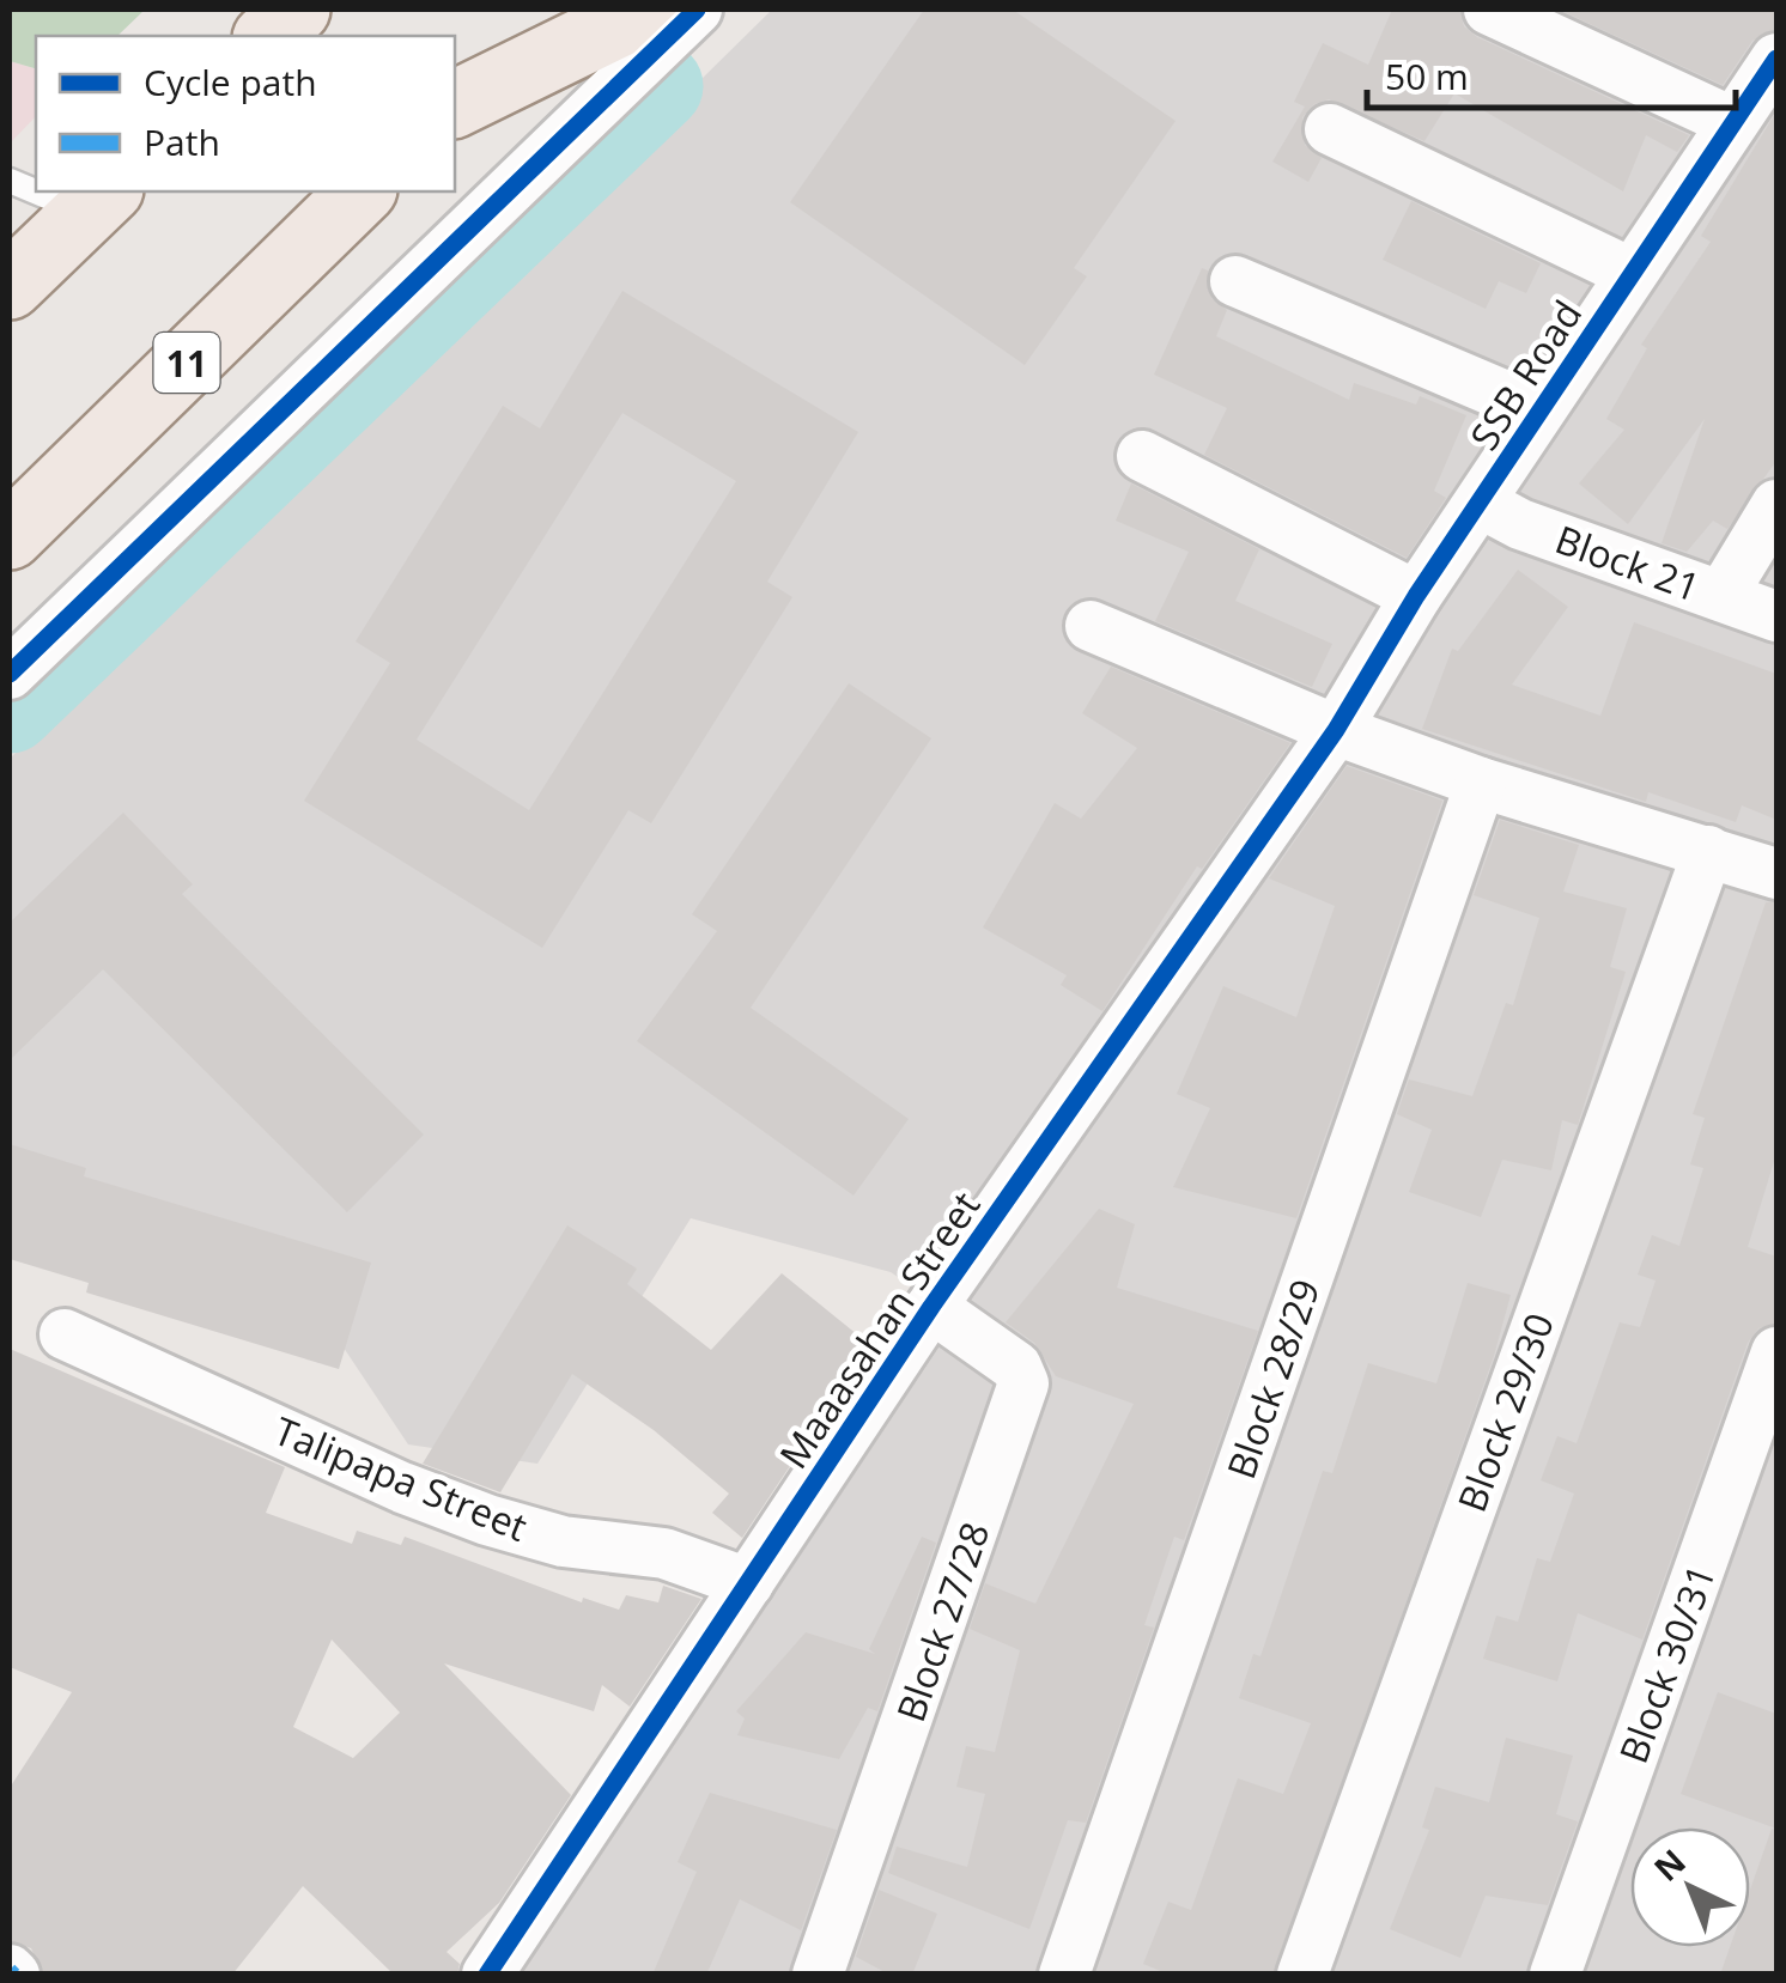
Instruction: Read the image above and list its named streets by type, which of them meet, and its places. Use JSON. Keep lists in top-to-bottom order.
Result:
{
  "streets": {
    "main road": ["11"],
    "street": [
      "SSB Road",
      "Block 21",
      "Maaasahan Street",
      "Block 28/29",
      "Block 29/30",
      "Talipapa Street",
      "Block 27/28",
      "Block 30/31"
    ]
  },
  "crossings": [
    ["SSB Road", "Block 21"],
    ["SSB Road", "Maaasahan Street"],
    ["Maaasahan Street", "Talipapa Street"],
    ["Maaasahan Street", "Block 27/28"]
  ],
  "legend": ["Cycle path", "Path"],
  "scale_bar": "50 m",
  "north": "top left"
}
